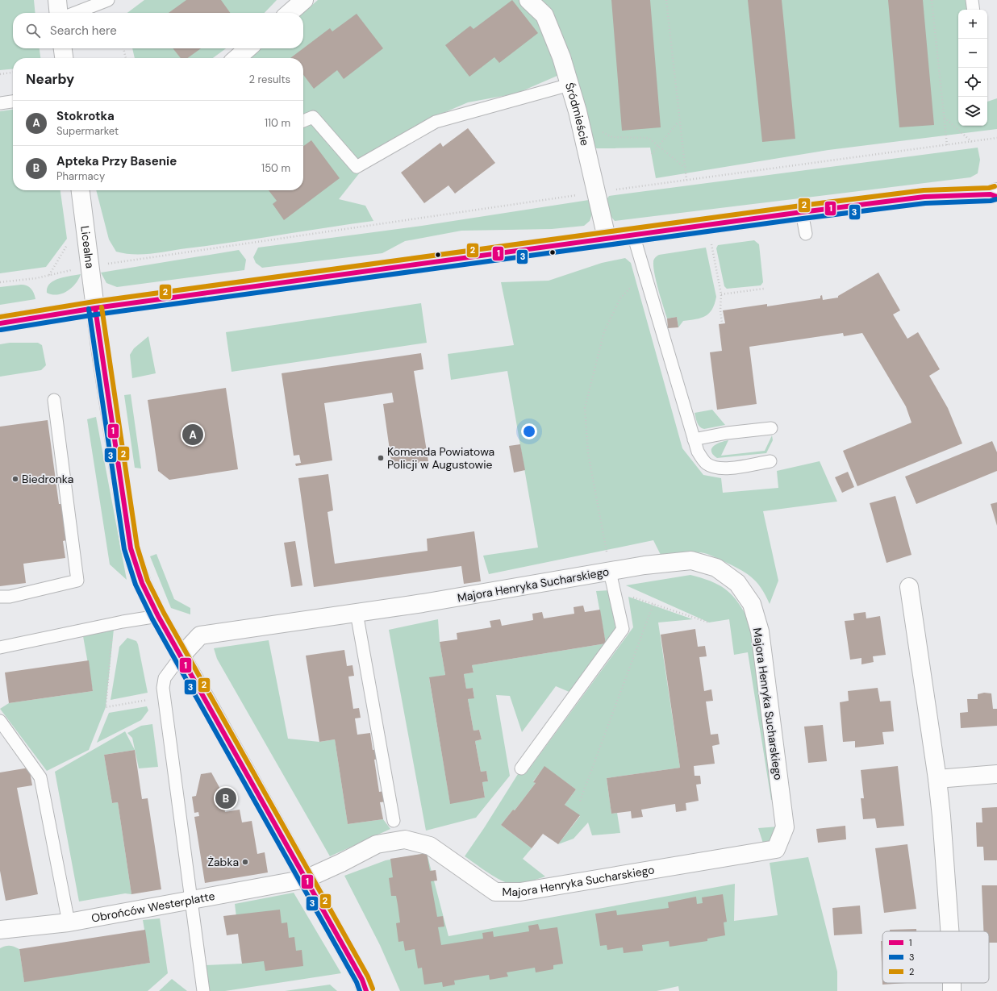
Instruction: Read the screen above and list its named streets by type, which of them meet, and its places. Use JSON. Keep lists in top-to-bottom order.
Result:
{
  "streets": {
    "street": [
      "Śródmieście",
      "Licealna",
      "Majora Henryka Sucharskiego",
      "Obrońców Westerplatte"
    ]
  },
  "crossings": [
    ["Majora Henryka Sucharskiego", "Obrońców Westerplatte"]
  ],
  "places": ["Komenda Powiatowa Policji w Augustowie", "Biedronka", "Żabka"],
  "lines": ["transit line 2", "transit line 1", "transit line 3"],
  "legend": ["1", "3", "2"],
  "page": {
    "map_buttons": ["+", "−"],
    "search": "Search here",
    "heading": ["Nearby", "2 results"],
    "list": [
      {
        "mark": "A",
        "name": "Stokrotka",
        "note": "Supermarket",
        "value": "110 m"
      },
      {
        "mark": "B",
        "name": "Apteka Przy Basenie",
        "note": "Pharmacy",
        "value": "150 m"
      }
    ],
    "pins": ["A", "B"]
  }
}
